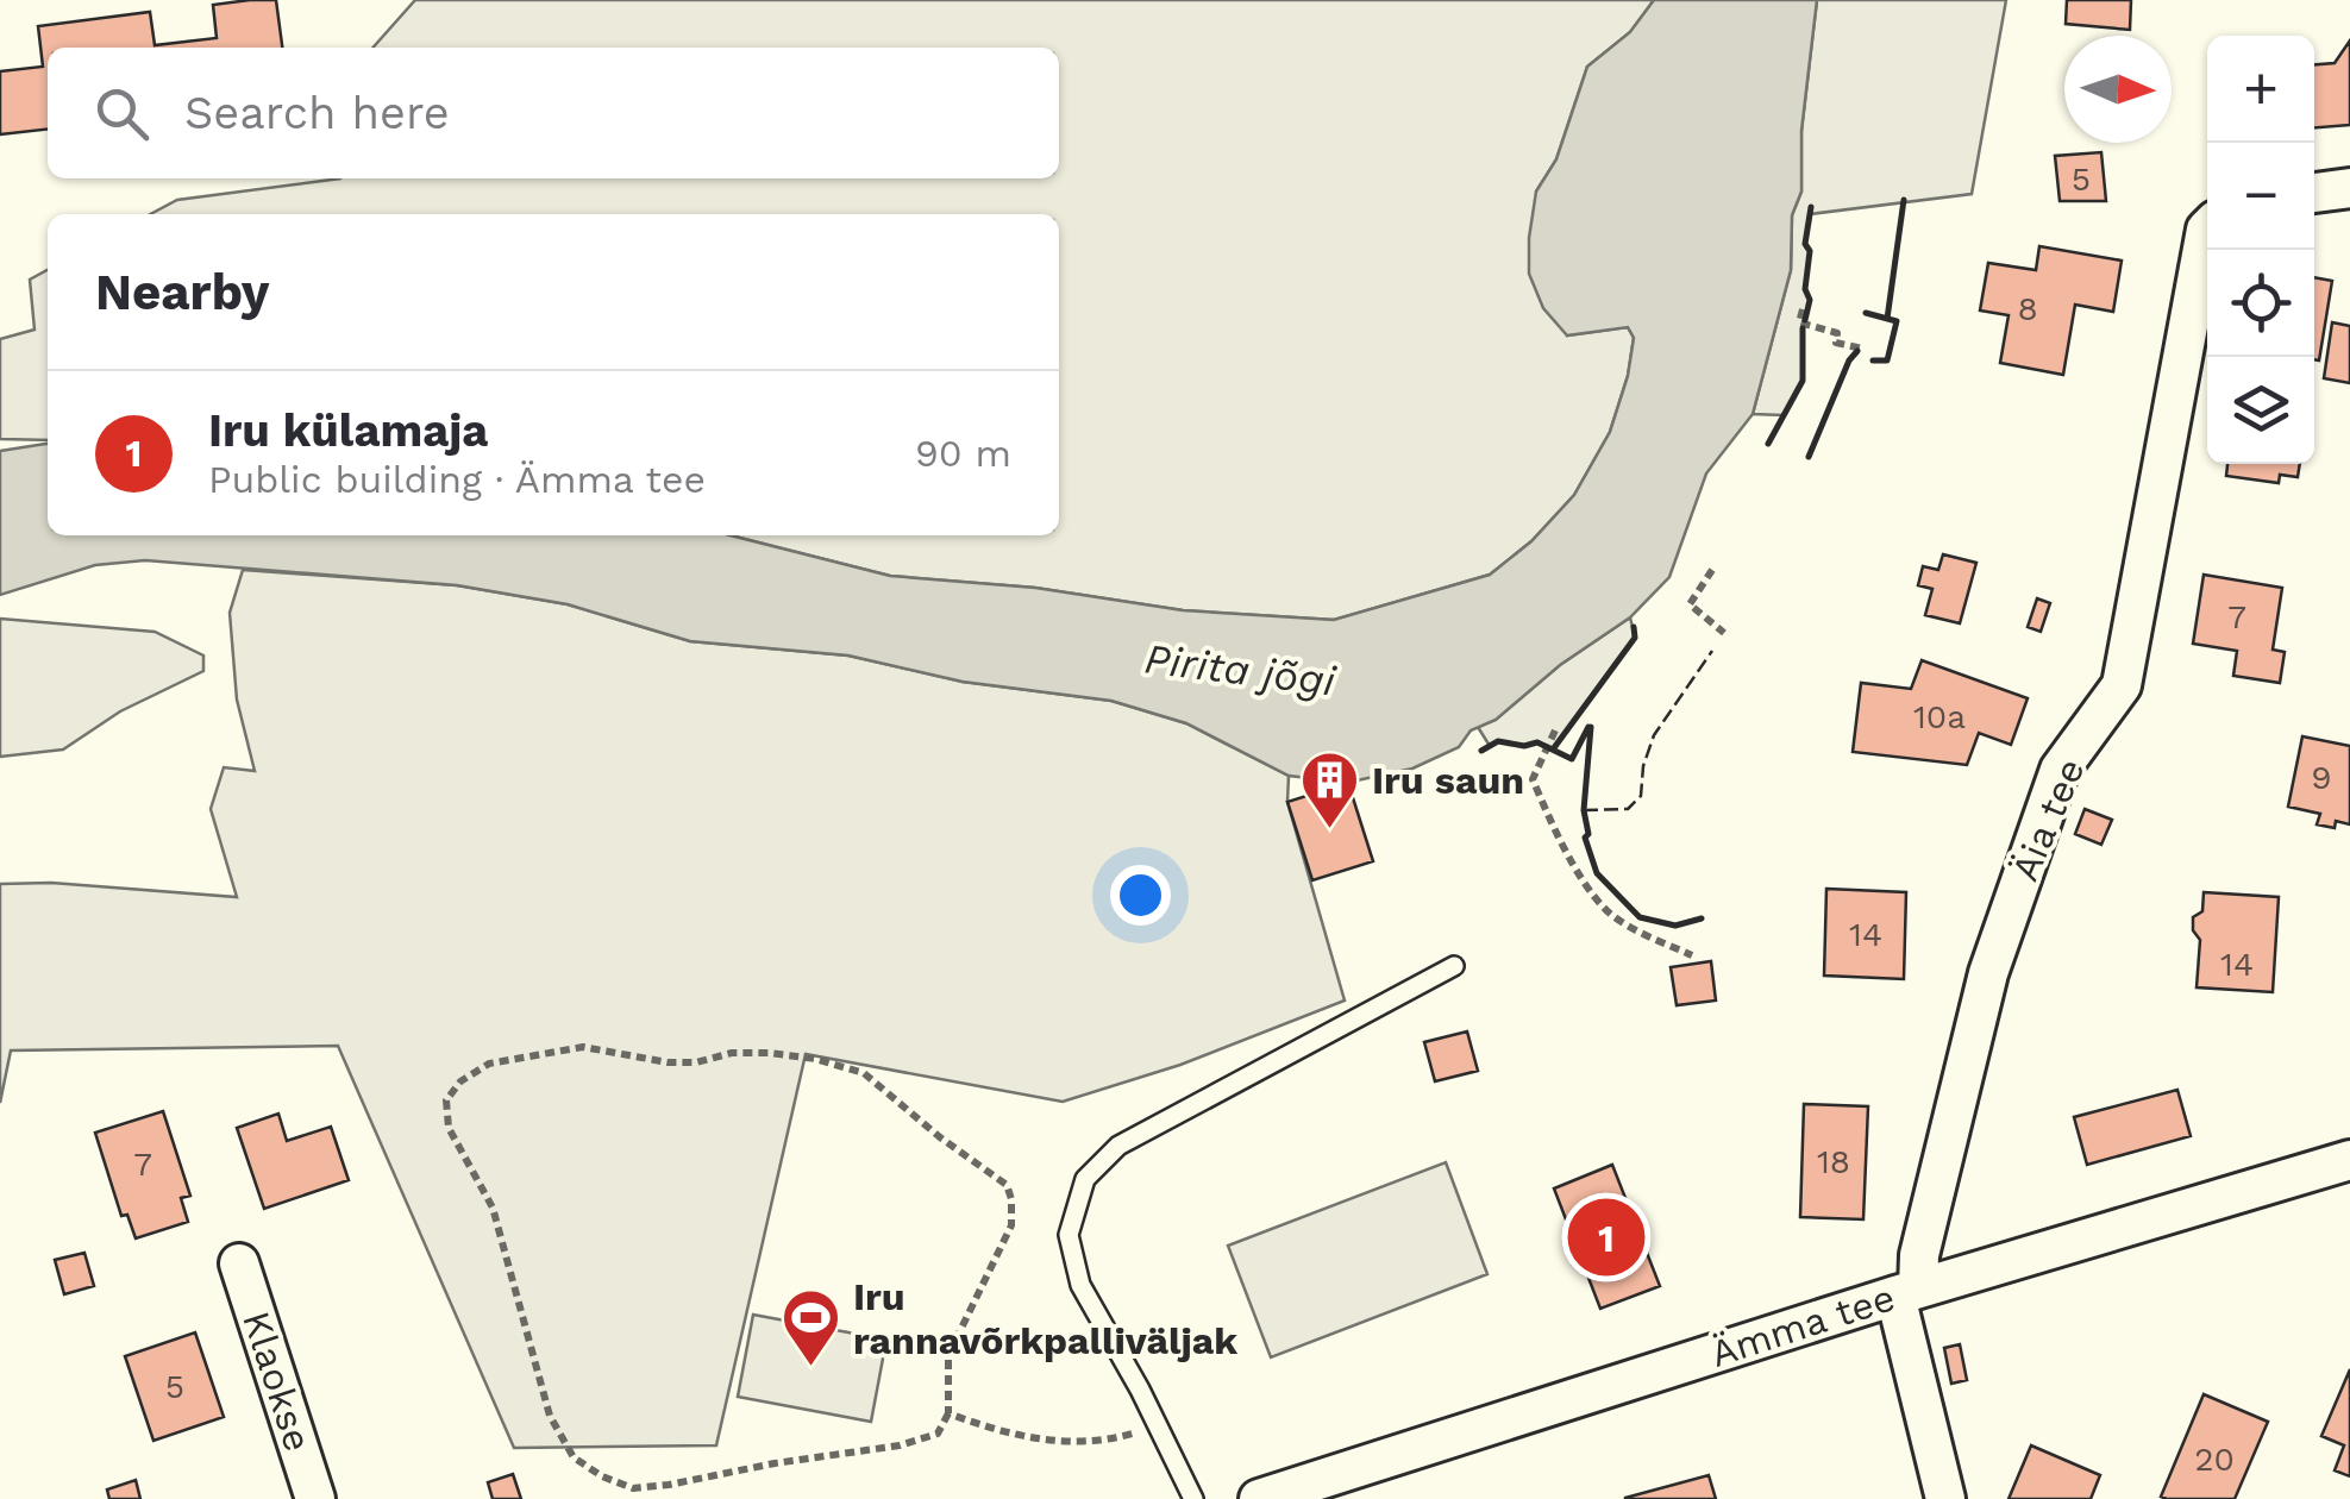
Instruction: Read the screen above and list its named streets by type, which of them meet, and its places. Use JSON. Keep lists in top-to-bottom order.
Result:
{
  "streets": {
    "street": ["Äia tee", "Ämma tee", "Klaokse"]
  },
  "crossings": [
    ["Äia tee", "Ämma tee"]
  ],
  "water": ["Pirita jõgi"],
  "places": {
    "building": ["Iru saun"],
    "sports": ["Iru rannavõrkpalliväljak"]
  },
  "house_numbers": [
    "5",
    "8",
    "7",
    "10a",
    "9",
    "14",
    "14",
    "18",
    "7",
    "5",
    "20"
  ],
  "north": "right",
  "page": {
    "map_buttons": ["+", "−"],
    "search": "Search here",
    "heading": "Nearby",
    "list": [
      {
        "mark": "1",
        "name": "Iru külamaja",
        "note": "Public building · Ämma tee",
        "value": "90 m"
      }
    ],
    "pins": "1"
  }
}
